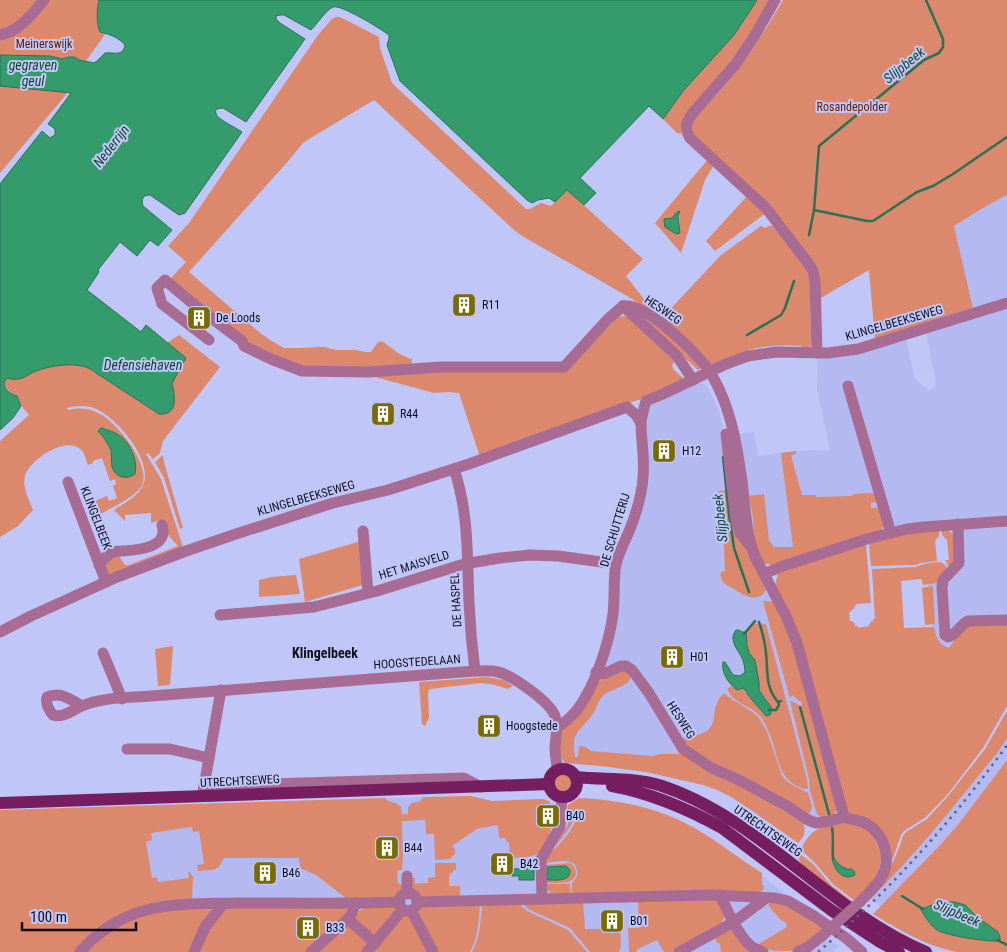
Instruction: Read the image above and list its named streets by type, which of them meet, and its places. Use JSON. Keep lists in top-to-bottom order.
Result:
{
  "streets": {
    "main road": ["UTRECHTSEWEG"],
    "street": [
      "HESWEG",
      "KLINGELBEEKSEWEG",
      "KLINGELBEEK",
      "DE SCHUTTERIJ",
      "HET MAISVELD",
      "DE HASPEL",
      "HOOGSTEDELAAN"
    ]
  },
  "crossings": [
    ["HESWEG", "KLINGELBEEKSEWEG"],
    ["HESWEG", "DE SCHUTTERIJ"],
    ["KLINGELBEEKSEWEG", "KLINGELBEEK"],
    ["KLINGELBEEKSEWEG", "DE SCHUTTERIJ"],
    ["KLINGELBEEKSEWEG", "DE HASPEL"],
    ["DE SCHUTTERIJ", "HET MAISVELD"],
    ["HET MAISVELD", "DE HASPEL"],
    ["DE HASPEL", "HOOGSTEDELAAN"],
    ["HOOGSTEDELAAN", "UTRECHTSEWEG"]
  ],
  "districts": ["Klingelbeek"],
  "water": [
    "gegraven geul",
    "Slijpbeek",
    "Nederrijn",
    "Defensiehaven"
  ],
  "parks": ["Meinerswijk", "Rosandepolder"],
  "places": {
    "building": [
      "R11",
      "De Loods",
      "R44",
      "H12",
      "H01",
      "Hoogstede",
      "B40",
      "B44",
      "B42",
      "B46",
      "B01",
      "B33"
    ]
  },
  "scale_bar": "100 m"
}
